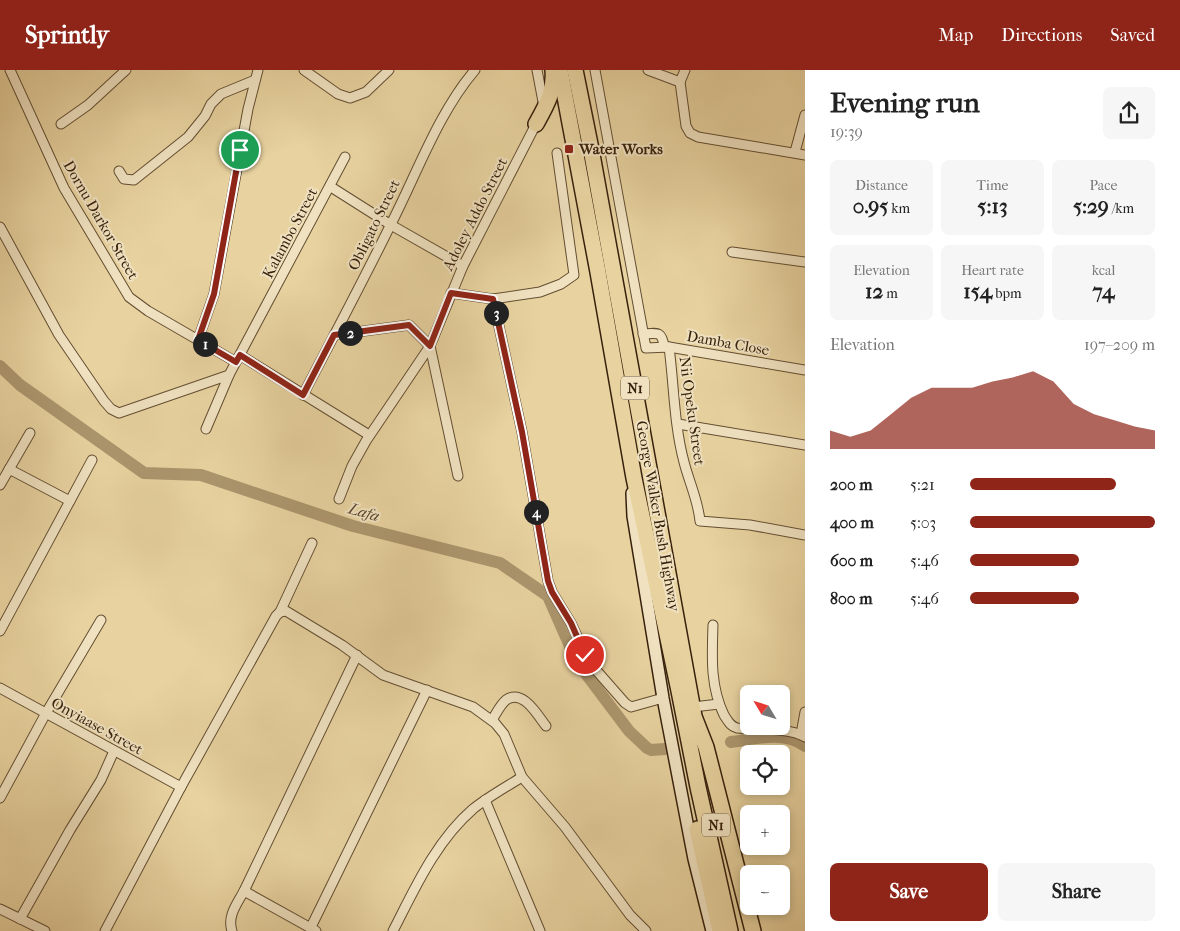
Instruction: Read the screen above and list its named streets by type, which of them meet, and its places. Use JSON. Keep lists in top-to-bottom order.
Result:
{
  "streets": {
    "highway": ["N1", "George Walker Bush Highway"],
    "street": [
      "Adoley Addo Street",
      "Dornu Darkor Street",
      "Obligato Street",
      "Kalambo Street",
      "Damba Close",
      "Nii Opeku Street",
      "Onyiaase Street"
    ]
  },
  "crossings": [
    ["Adoley Addo Street", "Dornu Darkor Street"],
    ["Adoley Addo Street", "Kalambo Street"],
    ["Dornu Darkor Street", "Obligato Street"],
    ["Dornu Darkor Street", "Kalambo Street"],
    ["Obligato Street", "Kalambo Street"],
    ["Damba Close", "Nii Opeku Street"],
    ["N1", "George Walker Bush Highway"]
  ],
  "water": ["Lafa"],
  "places": {
    "transit": ["Water Works"]
  },
  "north": "top left",
  "page": {
    "header": "Sprintly",
    "nav": ["Map", "Directions", "Saved"],
    "heading": ["Evening run", "19:39"],
    "stats": [
      ["Distance", "0.95 km"],
      ["Time", "5:13"],
      ["Pace", "5:29 /km"],
      ["Elevation", "12 m"],
      ["Heart rate", "154 bpm"],
      ["kcal", "74"]
    ],
    "pins": [
      "3",
      "2",
      "1",
      "4"
    ],
    "chart": ["Elevation", "197–209 m"],
    "list": [
      {
        "name": "200 m",
        "note": "5:21"
      },
      {
        "name": "400 m",
        "note": "5:03"
      },
      {
        "name": "600 m",
        "note": "5:46"
      },
      {
        "name": "800 m",
        "note": "5:46"
      }
    ],
    "map_buttons": ["+", "−"],
    "buttons": ["Save", "Share"]
  }
}
